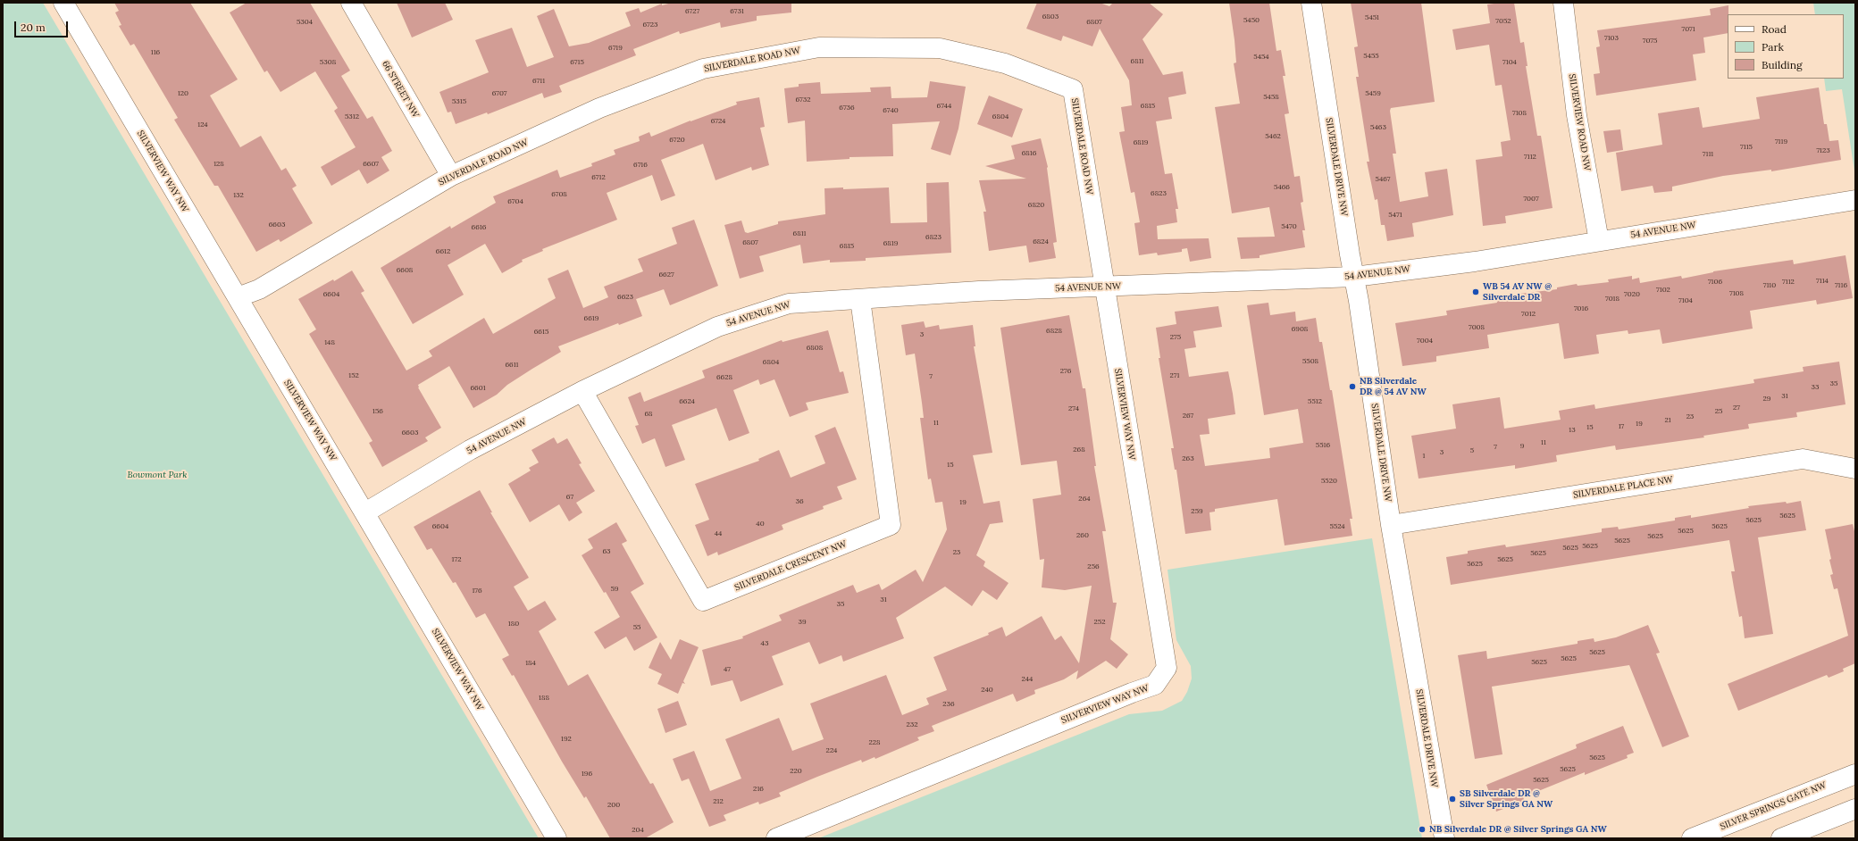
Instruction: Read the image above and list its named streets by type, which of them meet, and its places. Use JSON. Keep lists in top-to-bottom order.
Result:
{
  "streets": {
    "street": [
      "SILVERDALE ROAD NW",
      "66 STREET NW",
      "SILVERVIEW ROAD NW",
      "SILVERDALE DRIVE NW",
      "SILVERVIEW WAY NW",
      "54 AVENUE NW",
      "SILVERDALE PLACE NW",
      "SILVERDALE CRESCENT NW",
      "SILVER SPRINGS GATE NW"
    ]
  },
  "crossings": [
    ["SILVERDALE ROAD NW", "66 STREET NW"],
    ["SILVERDALE ROAD NW", "SILVERVIEW WAY NW"],
    ["SILVERDALE ROAD NW", "54 AVENUE NW"],
    ["SILVERVIEW ROAD NW", "54 AVENUE NW"],
    ["SILVERDALE DRIVE NW", "54 AVENUE NW"],
    ["SILVERDALE DRIVE NW", "SILVERDALE PLACE NW"],
    ["SILVERVIEW WAY NW", "54 AVENUE NW"],
    ["54 AVENUE NW", "SILVERDALE CRESCENT NW"]
  ],
  "parks": ["Bowmont Park"],
  "places": [
    "WB 54 AV NW @ Silverdale DR",
    "NB Silverdale DR @ 54 AV NW",
    "SB Silverdale DR @ Silver Springs GA NW",
    "NB Silverdale DR @ Silver Springs GA NW"
  ],
  "house_numbers": [
    "6727",
    "6731",
    "6803",
    "5451",
    "5450",
    "7052",
    "5304",
    "6807",
    "6723",
    "7071",
    "7103",
    "7075",
    "6719",
    "116",
    "5455",
    "5454",
    "6811",
    "5308",
    "6715",
    "7104",
    "6711",
    "120",
    "6707",
    "5459",
    "5458",
    "6732",
    "5315",
    "6744",
    "6815",
    "6736",
    "6740",
    "7108",
    "5312",
    "6804",
    "6724",
    "124",
    "5463",
    "5462",
    "6720",
    "7119",
    "6819",
    "7115",
    "7123",
    "6816",
    "7111",
    "7112",
    "128",
    "6607",
    "6716",
    "6712",
    "5467",
    "5466",
    "6823",
    "6708",
    "132",
    "7007",
    "6704",
    "6820",
    "5471",
    "6603",
    "5470",
    "6616",
    "6811",
    "6823",
    "6824",
    "6807",
    "6819",
    "6815",
    "6612",
    "6608",
    "6627",
    "7114",
    "7106",
    "7112",
    "7110",
    "7116",
    "7102",
    "7108",
    "6604",
    "7020",
    "6623",
    "7018",
    "7104",
    "7016",
    "7012",
    "6619",
    "7008",
    "6908",
    "6828",
    "6615",
    "3",
    "275",
    "7004",
    "148",
    "6808",
    "5508",
    "6804",
    "6611",
    "276",
    "152",
    "271",
    "7",
    "6628",
    "35",
    "33",
    "6601",
    "31",
    "29",
    "6624",
    "5512",
    "27",
    "274",
    "156",
    "25",
    "68",
    "267",
    "23",
    "21",
    "11",
    "19",
    "17",
    "15",
    "13",
    "6603",
    "11",
    "5516",
    "9",
    "7",
    "268",
    "5",
    "3",
    "1",
    "263",
    "15",
    "5520",
    "67",
    "264",
    "36",
    "19",
    "259",
    "5625",
    "5625",
    "40",
    "6604",
    "5524",
    "5625",
    "5625",
    "44",
    "260",
    "5625",
    "5625",
    "5625",
    "5625",
    "63",
    "23",
    "5625",
    "172",
    "5625",
    "5625",
    "256",
    "59",
    "176",
    "31",
    "35",
    "39",
    "252",
    "180",
    "55",
    "43",
    "5625",
    "5625",
    "5625",
    "184",
    "47",
    "244",
    "240",
    "188",
    "236",
    "232",
    "192",
    "228",
    "224",
    "5625",
    "5625",
    "220",
    "196",
    "5625",
    "216",
    "212",
    "200",
    "204"
  ],
  "legend": ["Road", "Park", "Building"],
  "scale_bar": "20 m"
}
